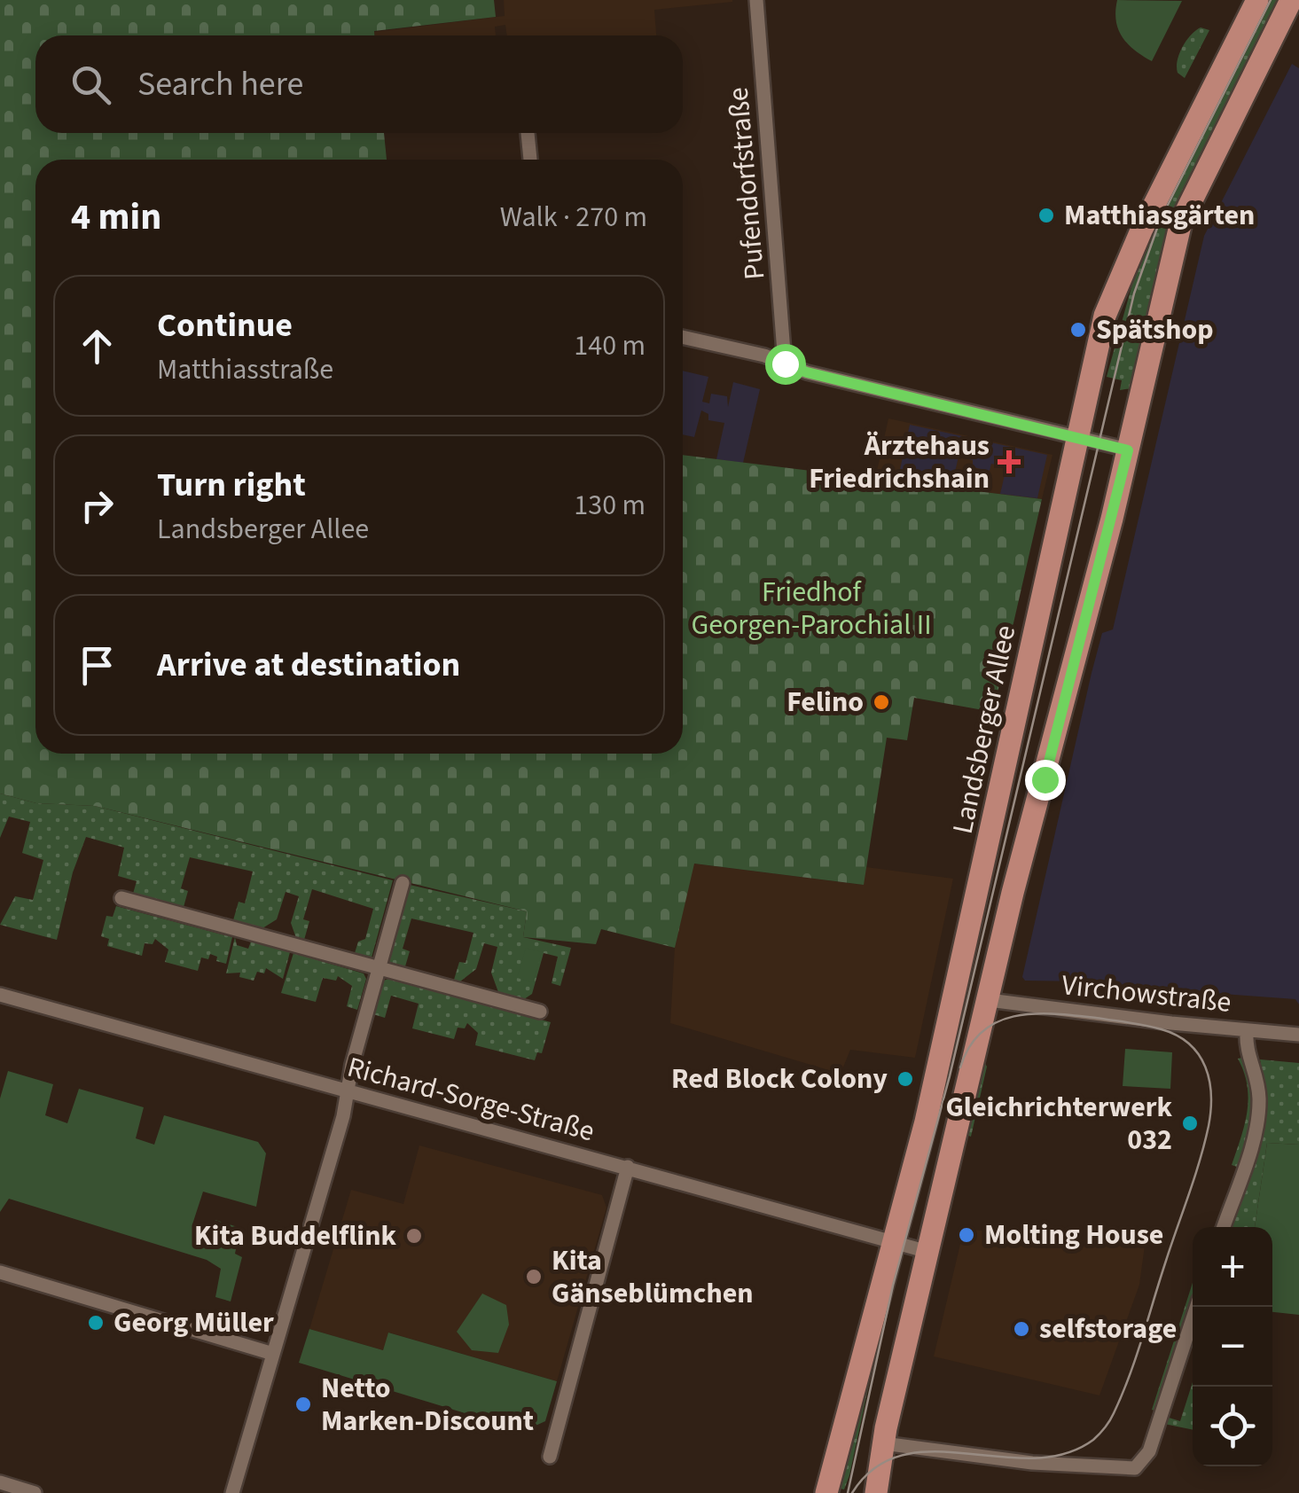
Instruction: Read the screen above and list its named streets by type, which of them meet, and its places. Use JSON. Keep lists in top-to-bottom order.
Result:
{
  "streets": {
    "main road": ["Landsberger Allee"],
    "street": ["Pufendorfstraße", "Virchowstraße", "Richard-Sorge-Straße"]
  },
  "crossings": [
    ["Landsberger Allee", "Richard-Sorge-Straße"]
  ],
  "parks": ["Friedhof Georgen-Parochial II"],
  "places": {
    "other": [
      "Matthiasgärten",
      "Spätshop",
      "Felino",
      "Red Block Colony",
      "Gleichrichterwerk 032",
      "Molting House",
      "Kita Buddelflink",
      "Kita Gänseblümchen",
      "Georg Müller",
      "selfstorage",
      "Netto Marken-Discount"
    ],
    "health": ["Ärztehaus Friedrichshain"]
  },
  "page": {
    "search": "Search here",
    "heading": ["4 min", "Walk · 270 m"],
    "list": [
      ["Continue", "Matthiasstraße", "140 m"],
      ["Turn right", "Landsberger Allee", "130 m"],
      "Arrive at destination"
    ],
    "map_buttons": ["+", "−"]
  }
}
